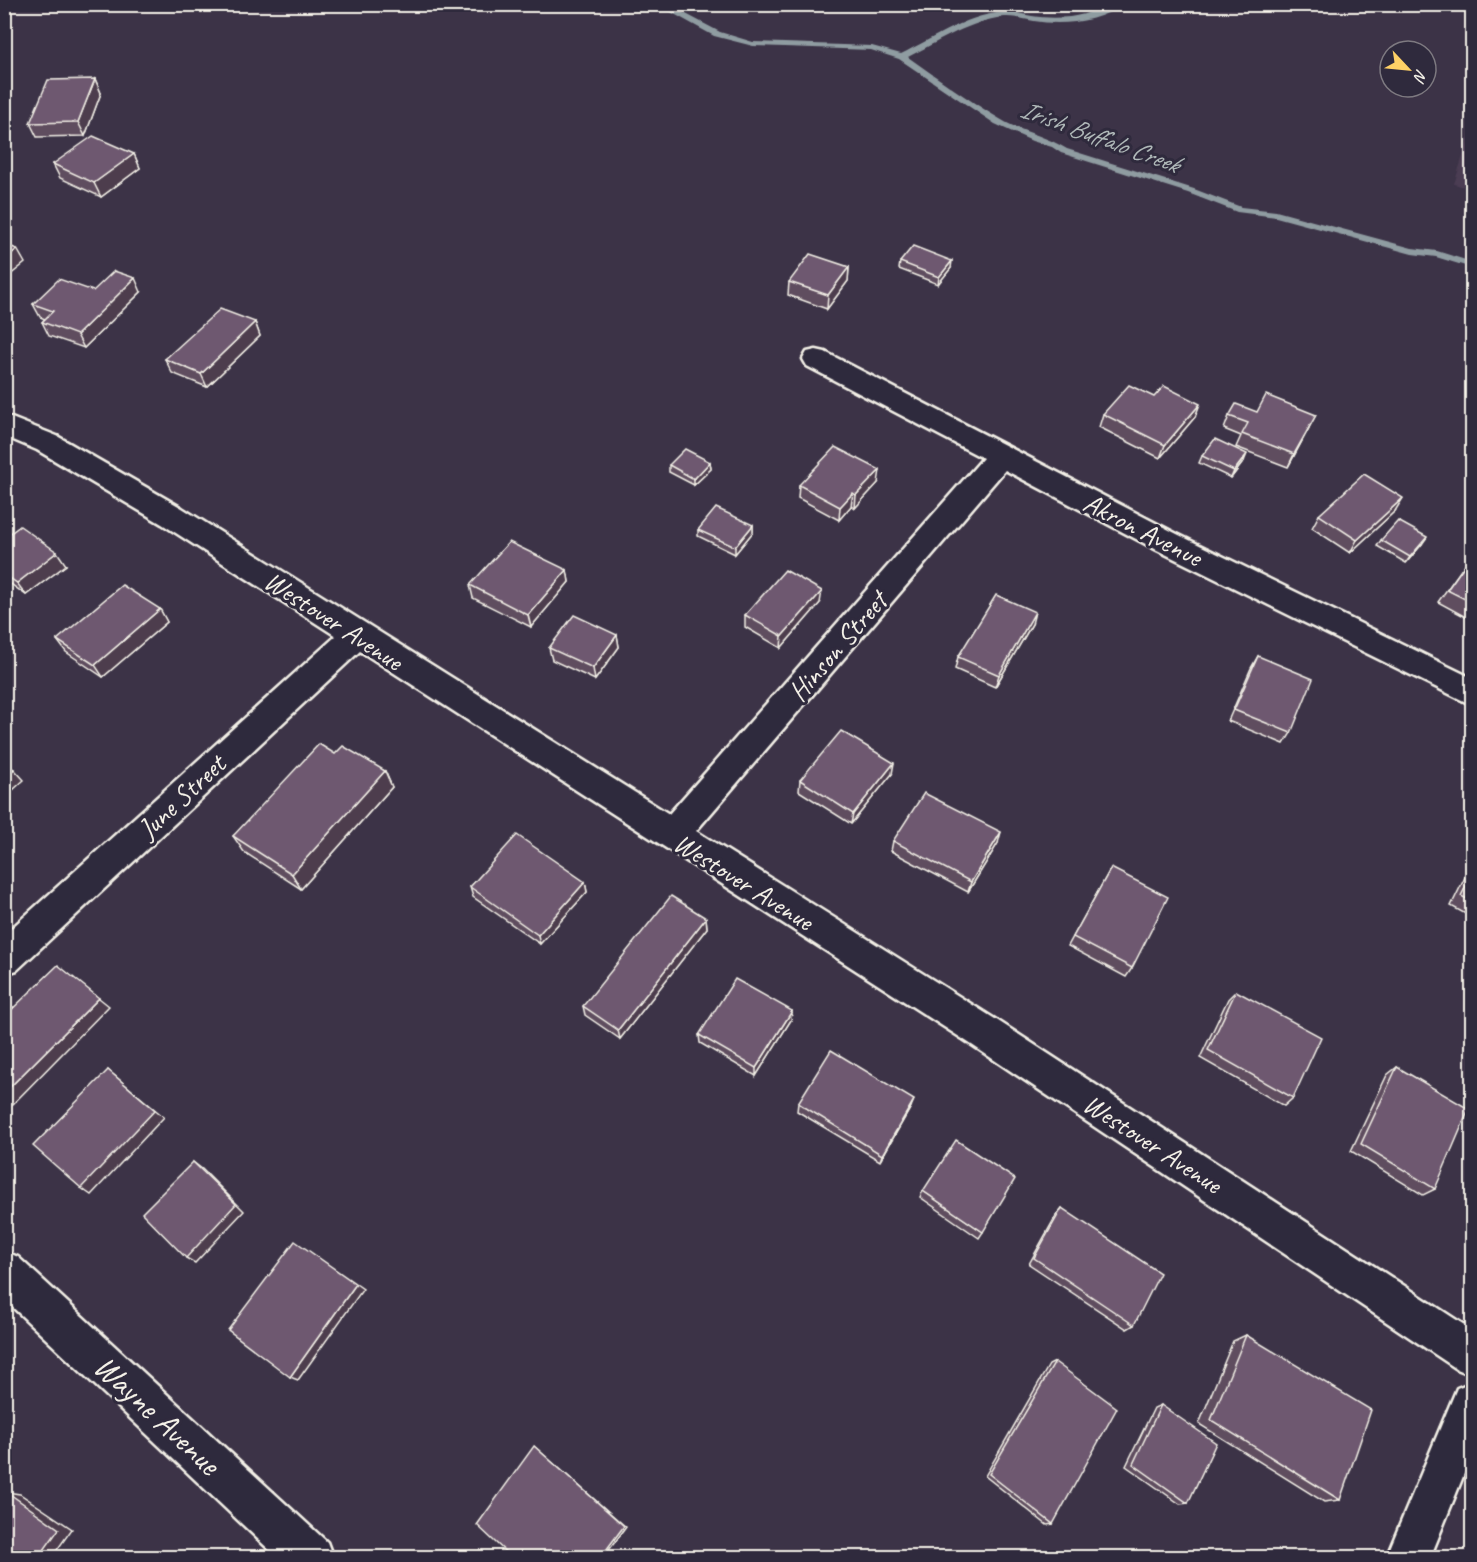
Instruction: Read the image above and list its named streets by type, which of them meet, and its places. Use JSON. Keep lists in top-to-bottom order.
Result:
{
  "streets": {
    "street": [
      "Akron Avenue",
      "Westover Avenue",
      "Hinson Street",
      "June Street",
      "Wayne Avenue"
    ]
  },
  "crossings": [
    ["Akron Avenue", "Hinson Street"],
    ["Westover Avenue", "Hinson Street"],
    ["Westover Avenue", "June Street"]
  ],
  "water": ["Irish Buffalo Creek"],
  "north": "bottom right"
}
